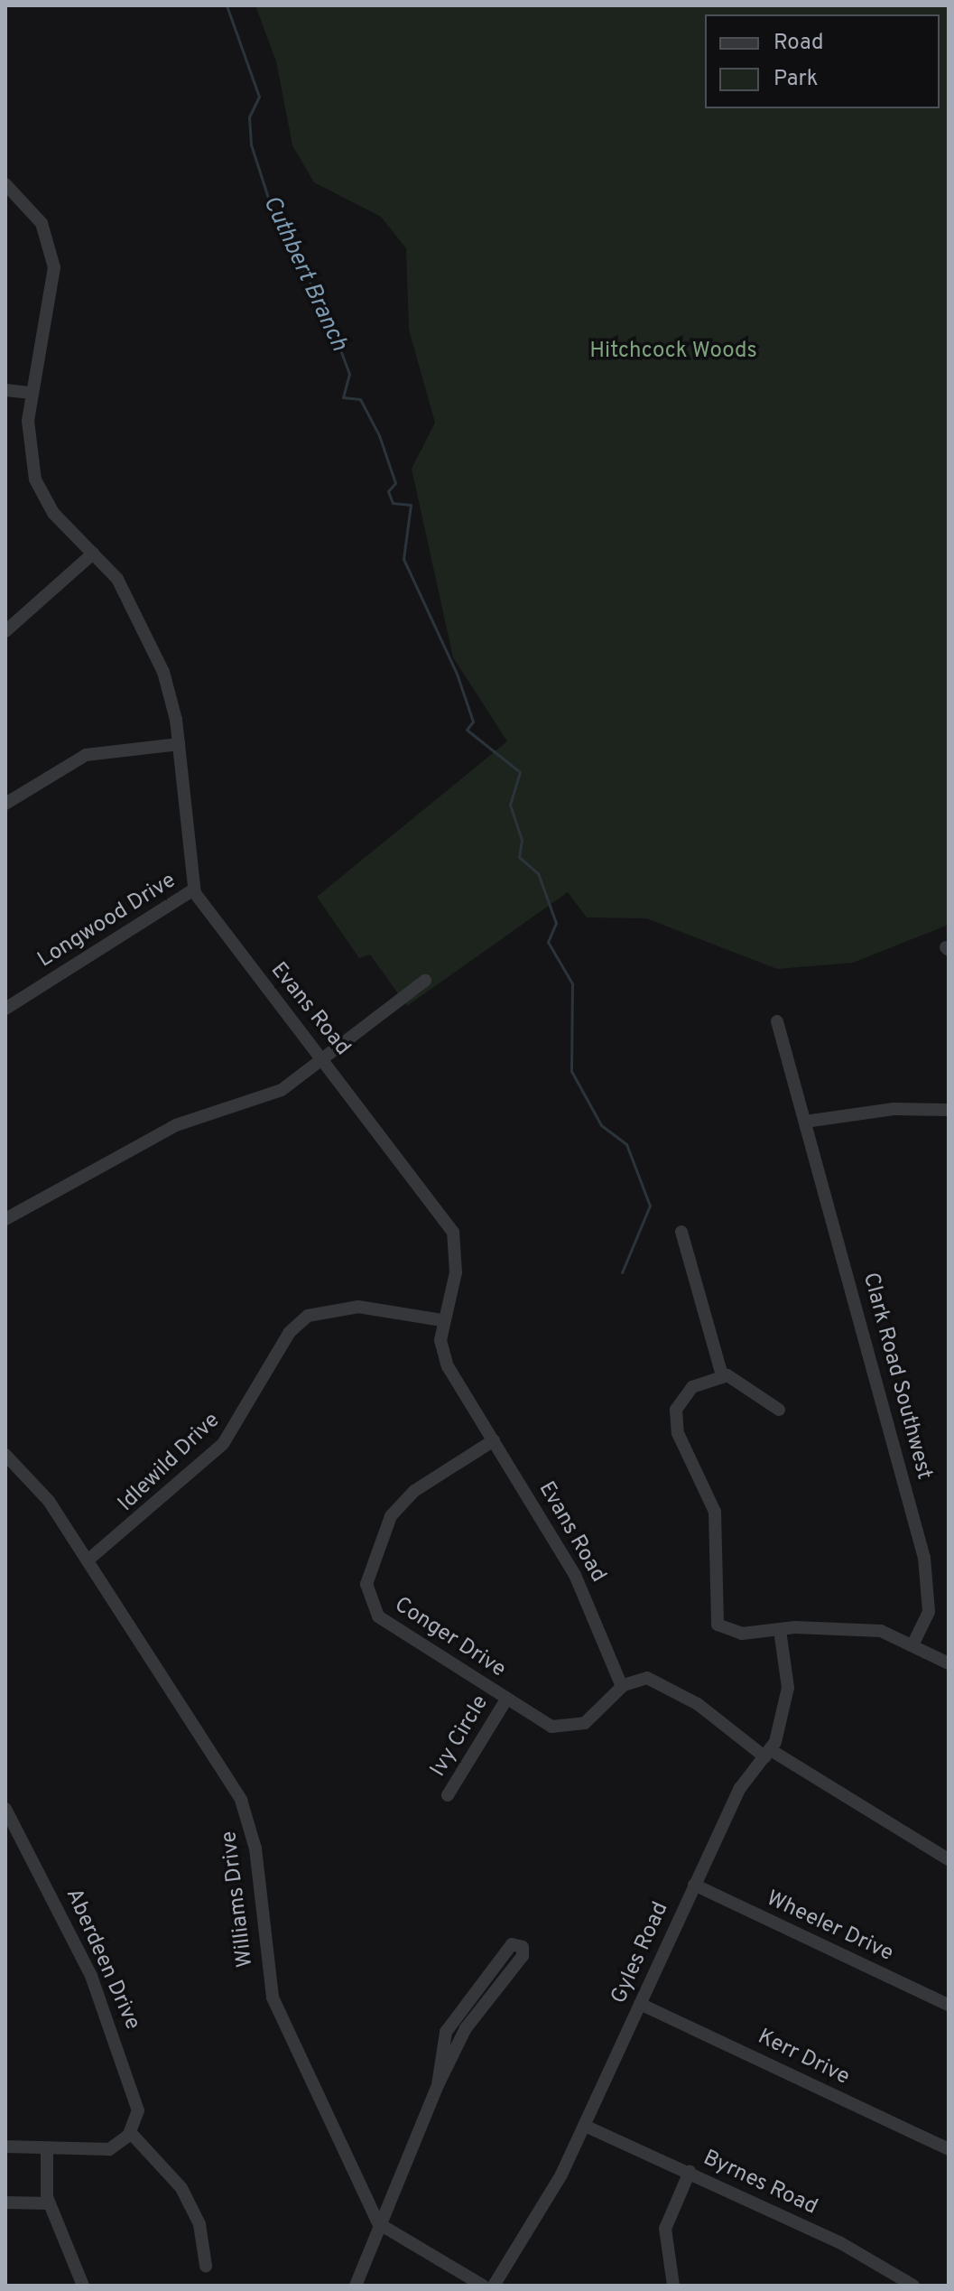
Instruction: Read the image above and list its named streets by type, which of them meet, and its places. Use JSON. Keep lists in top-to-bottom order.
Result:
{
  "streets": {
    "street": [
      "Longwood Drive",
      "Evans Road",
      "Clark Road Southwest",
      "Idlewild Drive",
      "Conger Drive",
      "Ivy Circle",
      "Williams Drive",
      "Wheeler Drive",
      "Gyles Road",
      "Aberdeen Drive",
      "Kerr Drive",
      "Byrnes Road"
    ]
  },
  "crossings": [
    ["Longwood Drive", "Evans Road"],
    ["Evans Road", "Idlewild Drive"],
    ["Evans Road", "Conger Drive"],
    ["Idlewild Drive", "Williams Drive"],
    ["Conger Drive", "Ivy Circle"],
    ["Wheeler Drive", "Gyles Road"],
    ["Gyles Road", "Kerr Drive"],
    ["Gyles Road", "Byrnes Road"]
  ],
  "water": ["Cuthbert Branch"],
  "parks": ["Hitchcock Woods"],
  "legend": ["Road", "Park"]
}
